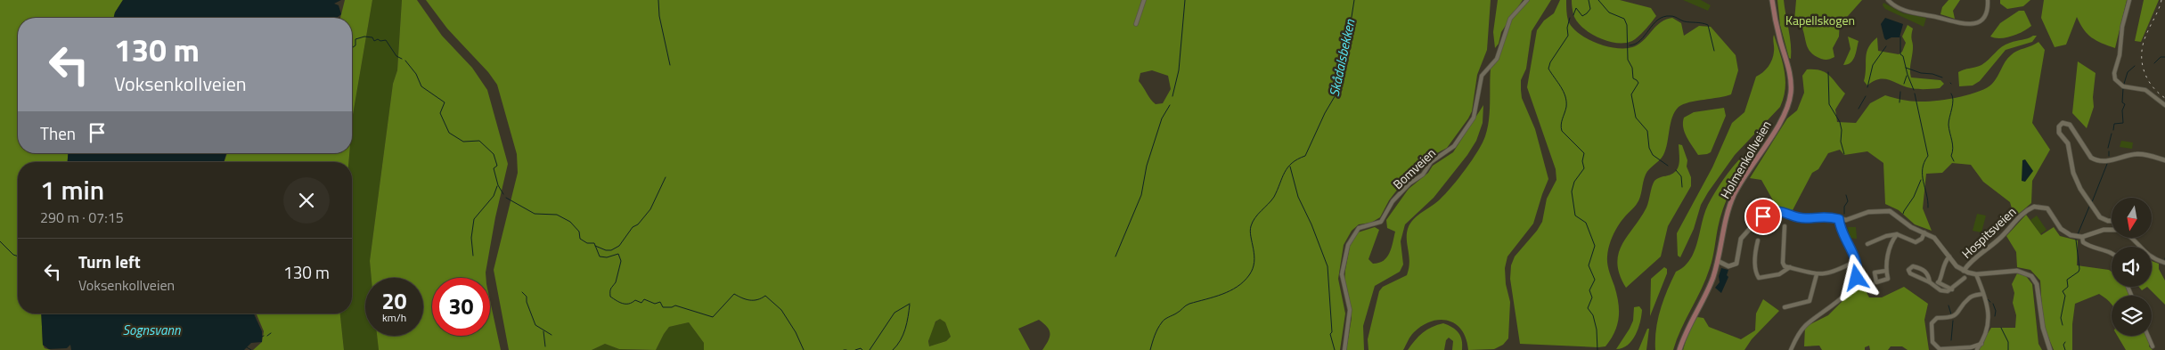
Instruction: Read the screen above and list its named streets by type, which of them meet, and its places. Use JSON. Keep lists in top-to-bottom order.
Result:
{
  "streets": {
    "main road": ["Holmenkollveien"],
    "street": ["Bomveien", "Hospitsveien"]
  },
  "water": ["Skådalsbekken", "Sognsvann"],
  "parks": ["Kapellskogen"],
  "north": "bottom",
  "page": {
    "turn": ["130 m", "Voksenkollveien"],
    "then": "Then",
    "heading": ["1 min", "290 m · 07:15"],
    "list": [
      {
        "name": "Turn left",
        "note": "Voksenkollveien",
        "value": "130 m"
      }
    ],
    "speed": "20 km/h",
    "limit": "30"
  }
}
